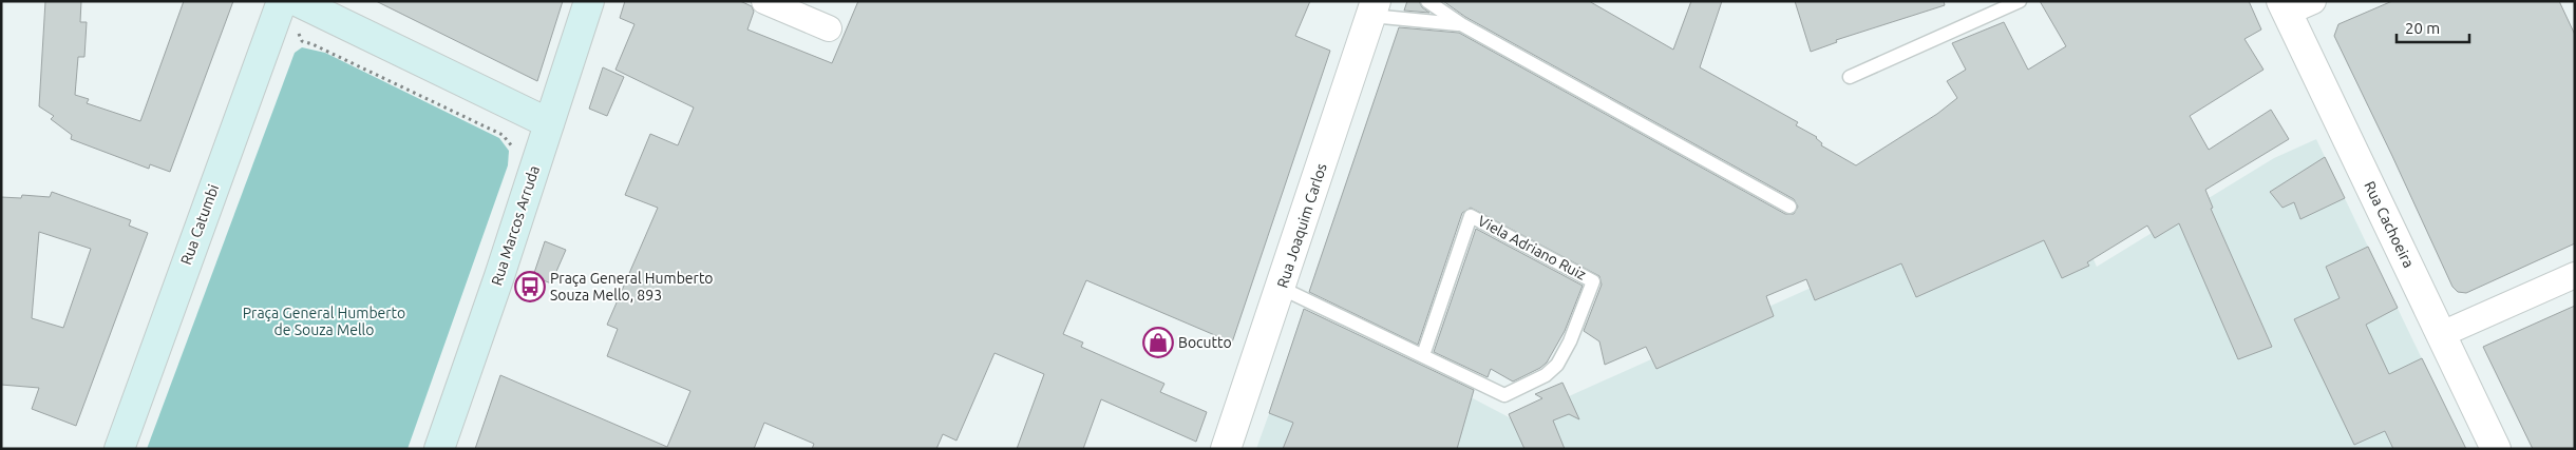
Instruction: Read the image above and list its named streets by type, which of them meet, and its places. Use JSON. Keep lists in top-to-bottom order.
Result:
{
  "streets": {
    "main road": ["Rua Catumbi", "Rua Marcos Arruda"],
    "street": ["Rua Cachoeira", "Rua Joaquim Carlos"],
    "lane": ["Viela Adriano Ruiz"]
  },
  "crossings": [
    ["Rua Joaquim Carlos", "Viela Adriano Ruiz"]
  ],
  "parks": ["Praça General Humberto de Souza Mello"],
  "places": {
    "bus stop": ["Praça General Humberto Souza Mello, 893"],
    "shop": ["Bocutto"]
  },
  "scale_bar": "20 m"
}
